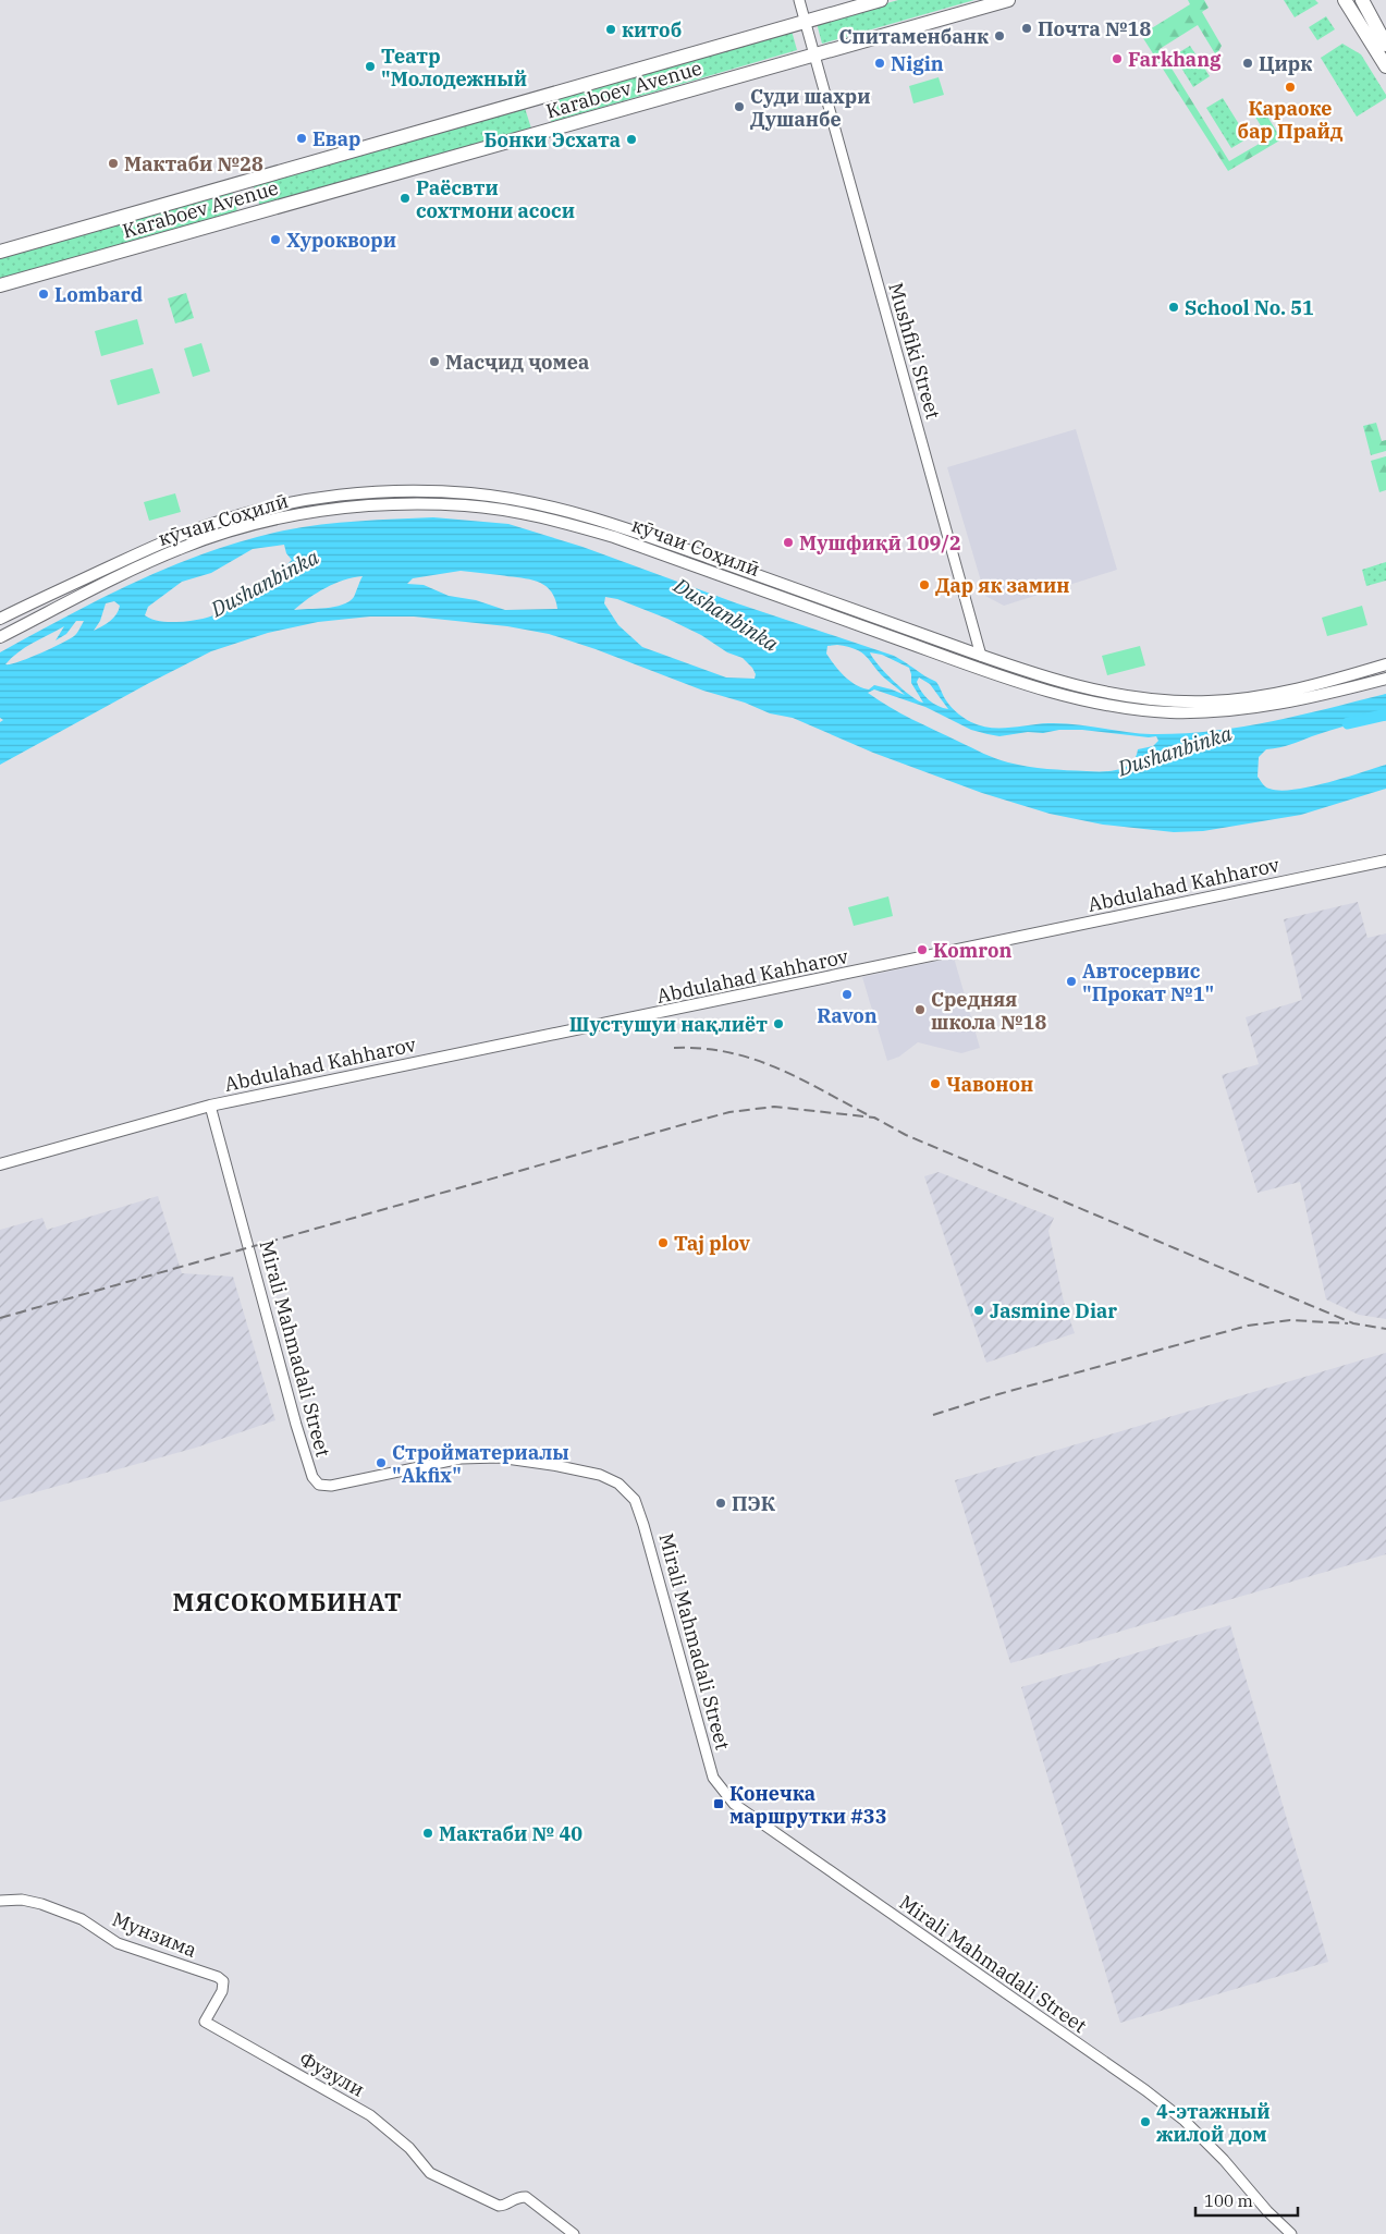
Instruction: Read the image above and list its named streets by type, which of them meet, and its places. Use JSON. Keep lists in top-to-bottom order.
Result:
{
  "streets": {
    "highway": ["Karaboev Avenue"],
    "main road": ["кӯчаи Соҳилӣ", "Abdulahad Kahharov"],
    "street": [
      "Mushfiki Street",
      "Mirali Mahmadali Street",
      "Мунзима",
      "Фузули"
    ]
  },
  "crossings": [
    ["Karaboev Avenue", "Mushfiki Street"],
    ["Mushfiki Street", "кӯчаи Соҳилӣ"],
    ["Abdulahad Kahharov", "Mirali Mahmadali Street"],
    ["Мунзима", "Фузули"]
  ],
  "districts": ["МЯСОКОМБИНАТ"],
  "water": ["Dushanbinka"],
  "places": {
    "other": [
      "Почта №18",
      "китоб",
      "Спитаменбанк",
      "Farkhang",
      "Nigin",
      "Цирк",
      "Театр \"Молодежный",
      "Караоке бар Прайд",
      "Суди шахри Душанбе",
      "Евар",
      "Бонки Эсхата",
      "Мактаби №28",
      "Раёсвти сохтмони асоси",
      "Хуроквори",
      "Lombard",
      "School No. 51",
      "Масҷид ҷомеа",
      "Мушфиқӣ 109/2",
      "Дар як замин",
      "Komron",
      "Автосервис \"Прокат №1\"",
      "Ravon",
      "Средняя школа №18",
      "Шустушуи нақлиёт",
      "Чавонон",
      "Taj plov",
      "Jasmine Diar",
      "Стройматериалы \"Akfix\"",
      "ПЭК",
      "Мактаби № 40",
      "4-этажный жилой дом"
    ],
    "transit": ["Конечка маршрутки #33"]
  },
  "scale_bar": "100 m"
}
